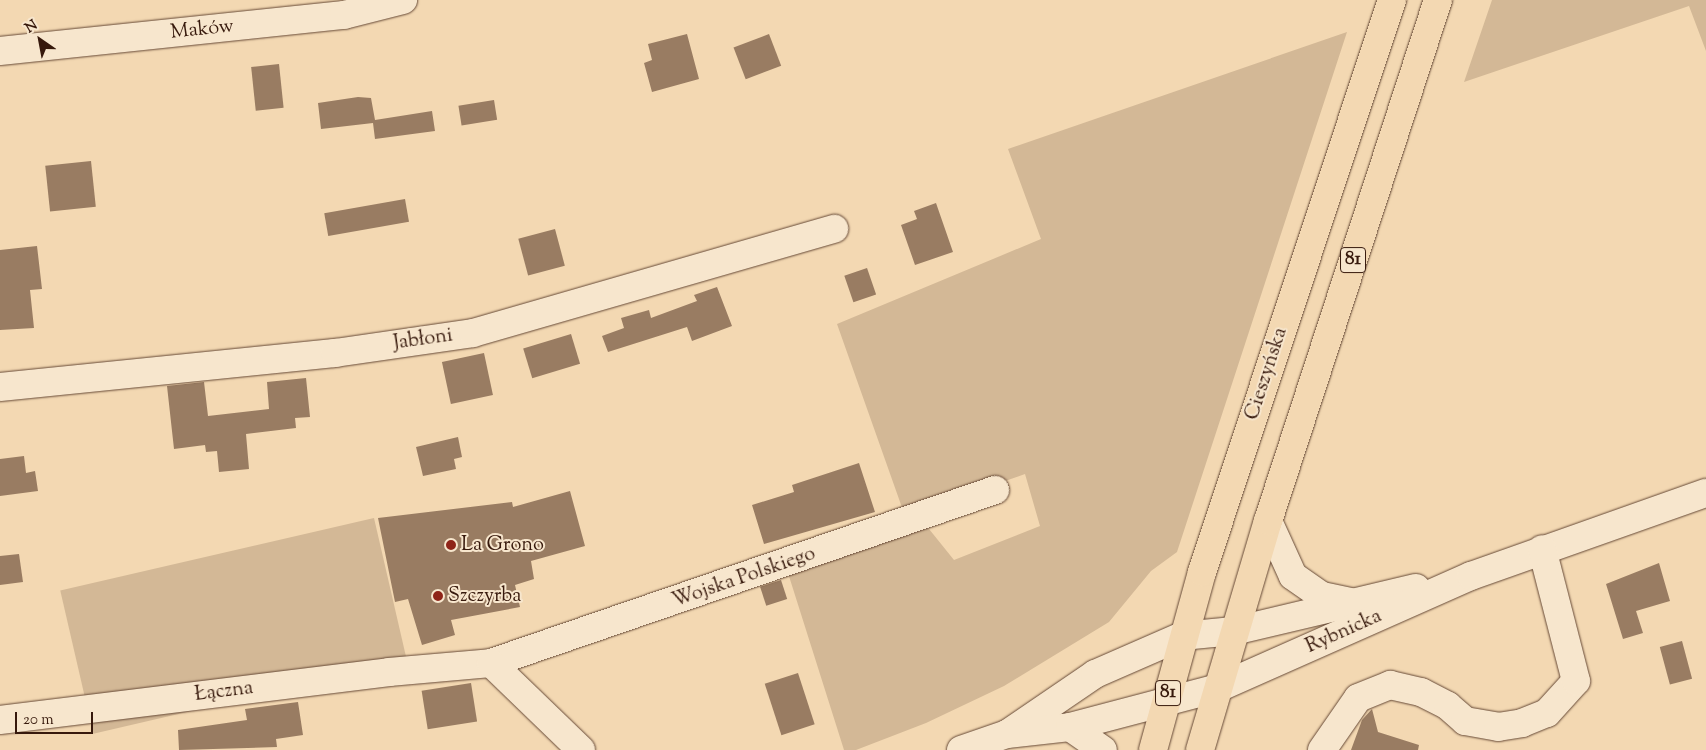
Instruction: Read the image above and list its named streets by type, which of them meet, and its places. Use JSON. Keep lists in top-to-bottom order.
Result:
{
  "streets": {
    "main road": ["81", "Cieszyńska"],
    "street": [
      "Maków",
      "Jabłoni",
      "Wojska Polskiego",
      "Rybnicka",
      "Łączna"
    ]
  },
  "crossings": [
    ["81", "Rybnicka"],
    ["Wojska Polskiego", "Łączna"]
  ],
  "places": ["La Grono", "Szczyrba"],
  "scale_bar": "20 m",
  "north": "top left"
}
